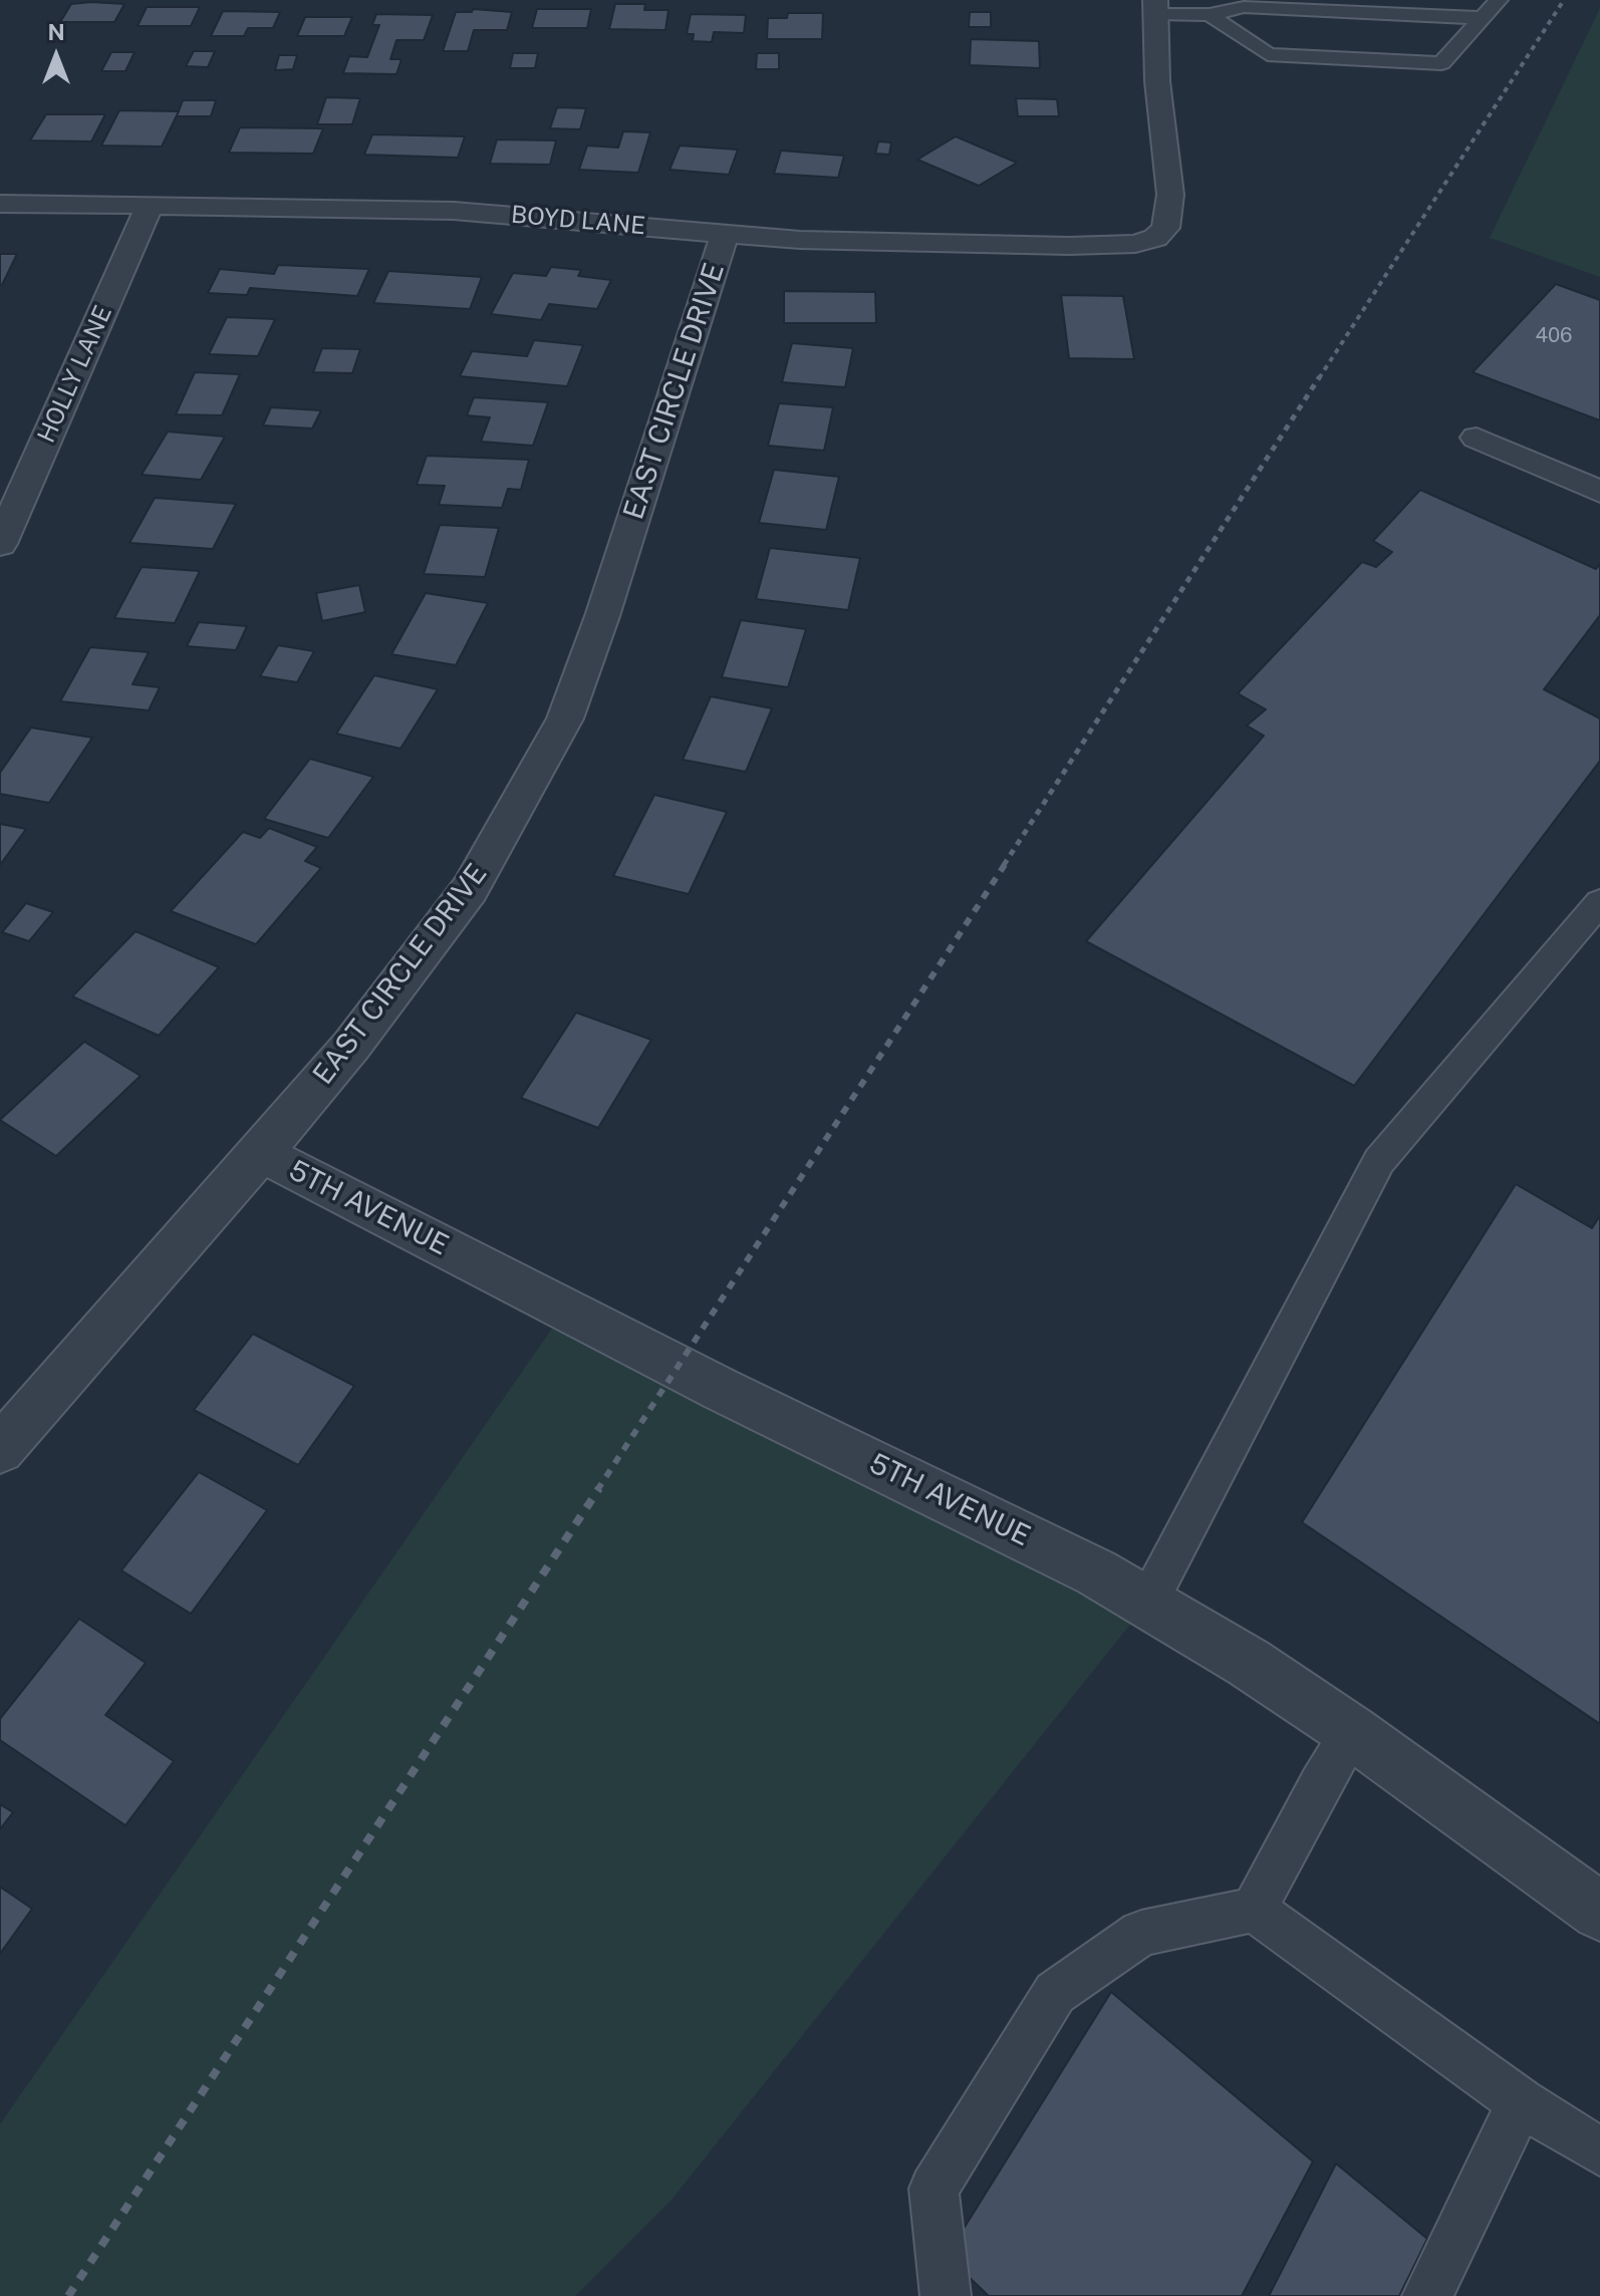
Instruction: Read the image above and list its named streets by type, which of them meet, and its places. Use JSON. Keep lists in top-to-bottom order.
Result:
{
  "streets": {
    "street": [
      "BOYD LANE",
      "HOLLY LANE",
      "EAST CIRCLE DRIVE",
      "5TH AVENUE"
    ]
  },
  "crossings": [
    ["BOYD LANE", "HOLLY LANE"],
    ["BOYD LANE", "EAST CIRCLE DRIVE"],
    ["EAST CIRCLE DRIVE", "5TH AVENUE"]
  ],
  "house_numbers": ["406"],
  "north": "top"
}
